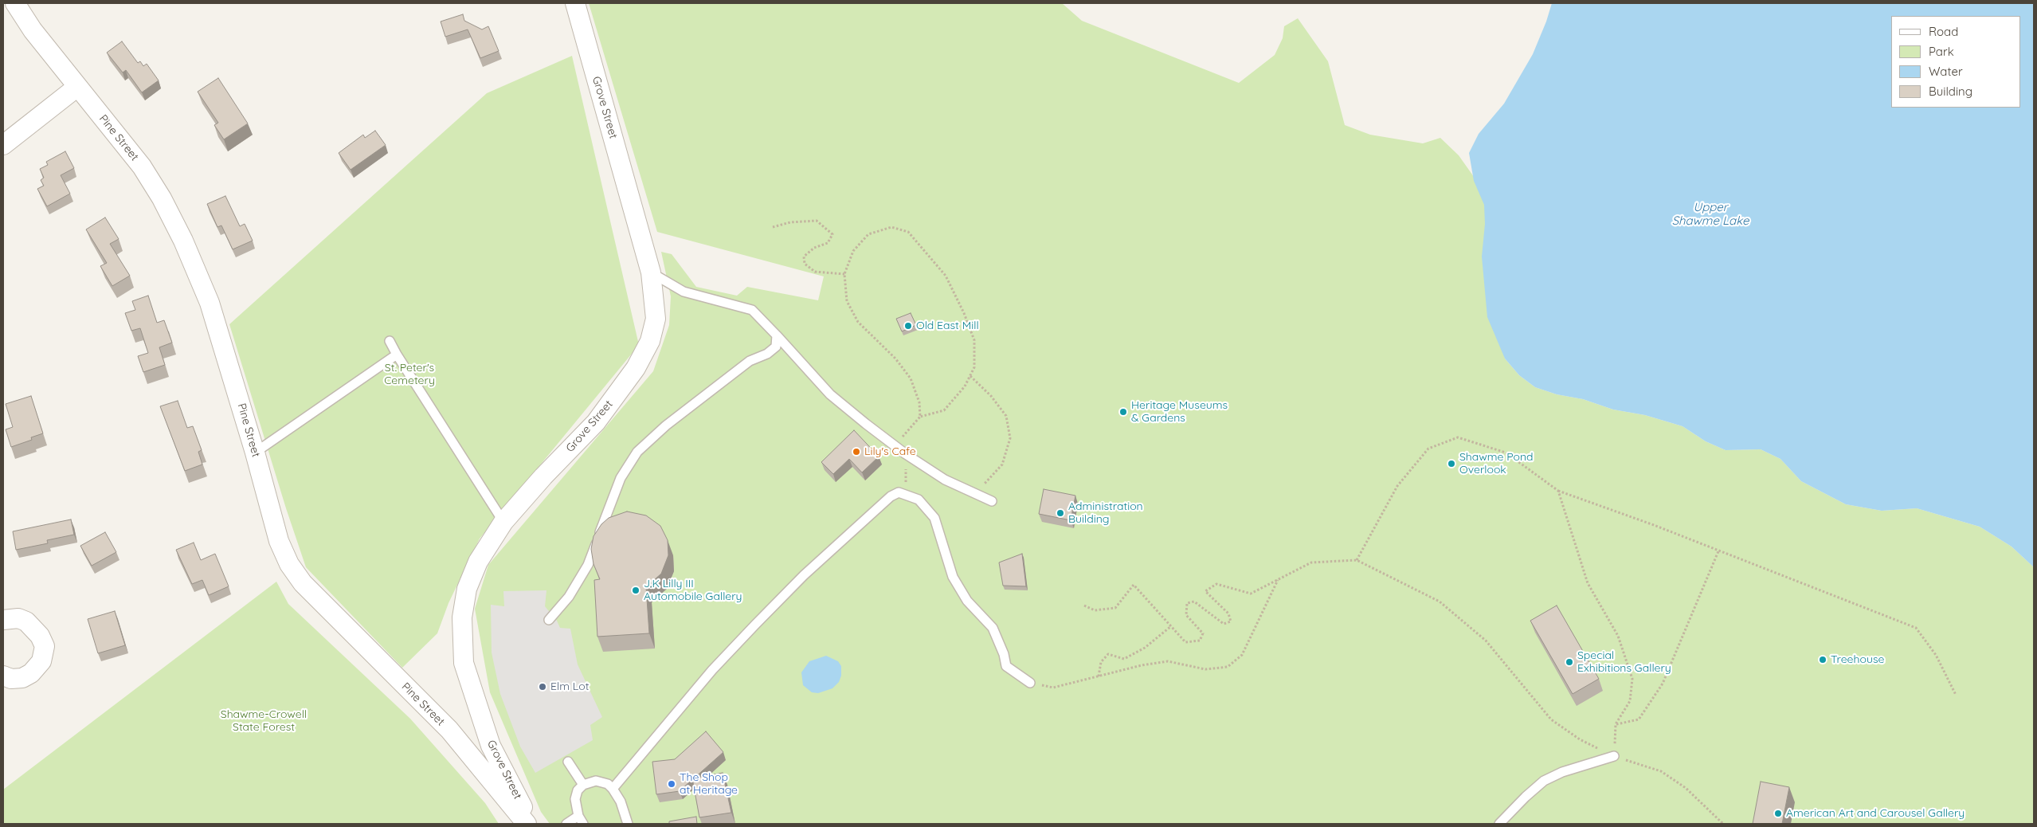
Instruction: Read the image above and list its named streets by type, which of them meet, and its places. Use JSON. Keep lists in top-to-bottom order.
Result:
{
  "streets": {
    "street": ["Grove Street", "Pine Street"]
  },
  "water": ["Upper Shawme Lake"],
  "parks": ["St. Peter's Cemetery", "Shawme-Crowell State Forest"],
  "places": [
    "Old East Mill",
    "Heritage Museums & Gardens",
    "Lily's Cafe",
    "Shawme Pond Overlook",
    "Administration Building",
    "J.K Lilly III Automobile Gallery",
    "Treehouse",
    "Special Exhibitions Gallery",
    "Elm Lot",
    "The Shop at Heritage",
    "American Art and Carousel Gallery"
  ],
  "legend": [
    "Road",
    "Park",
    "Water",
    "Building"
  ]
}
